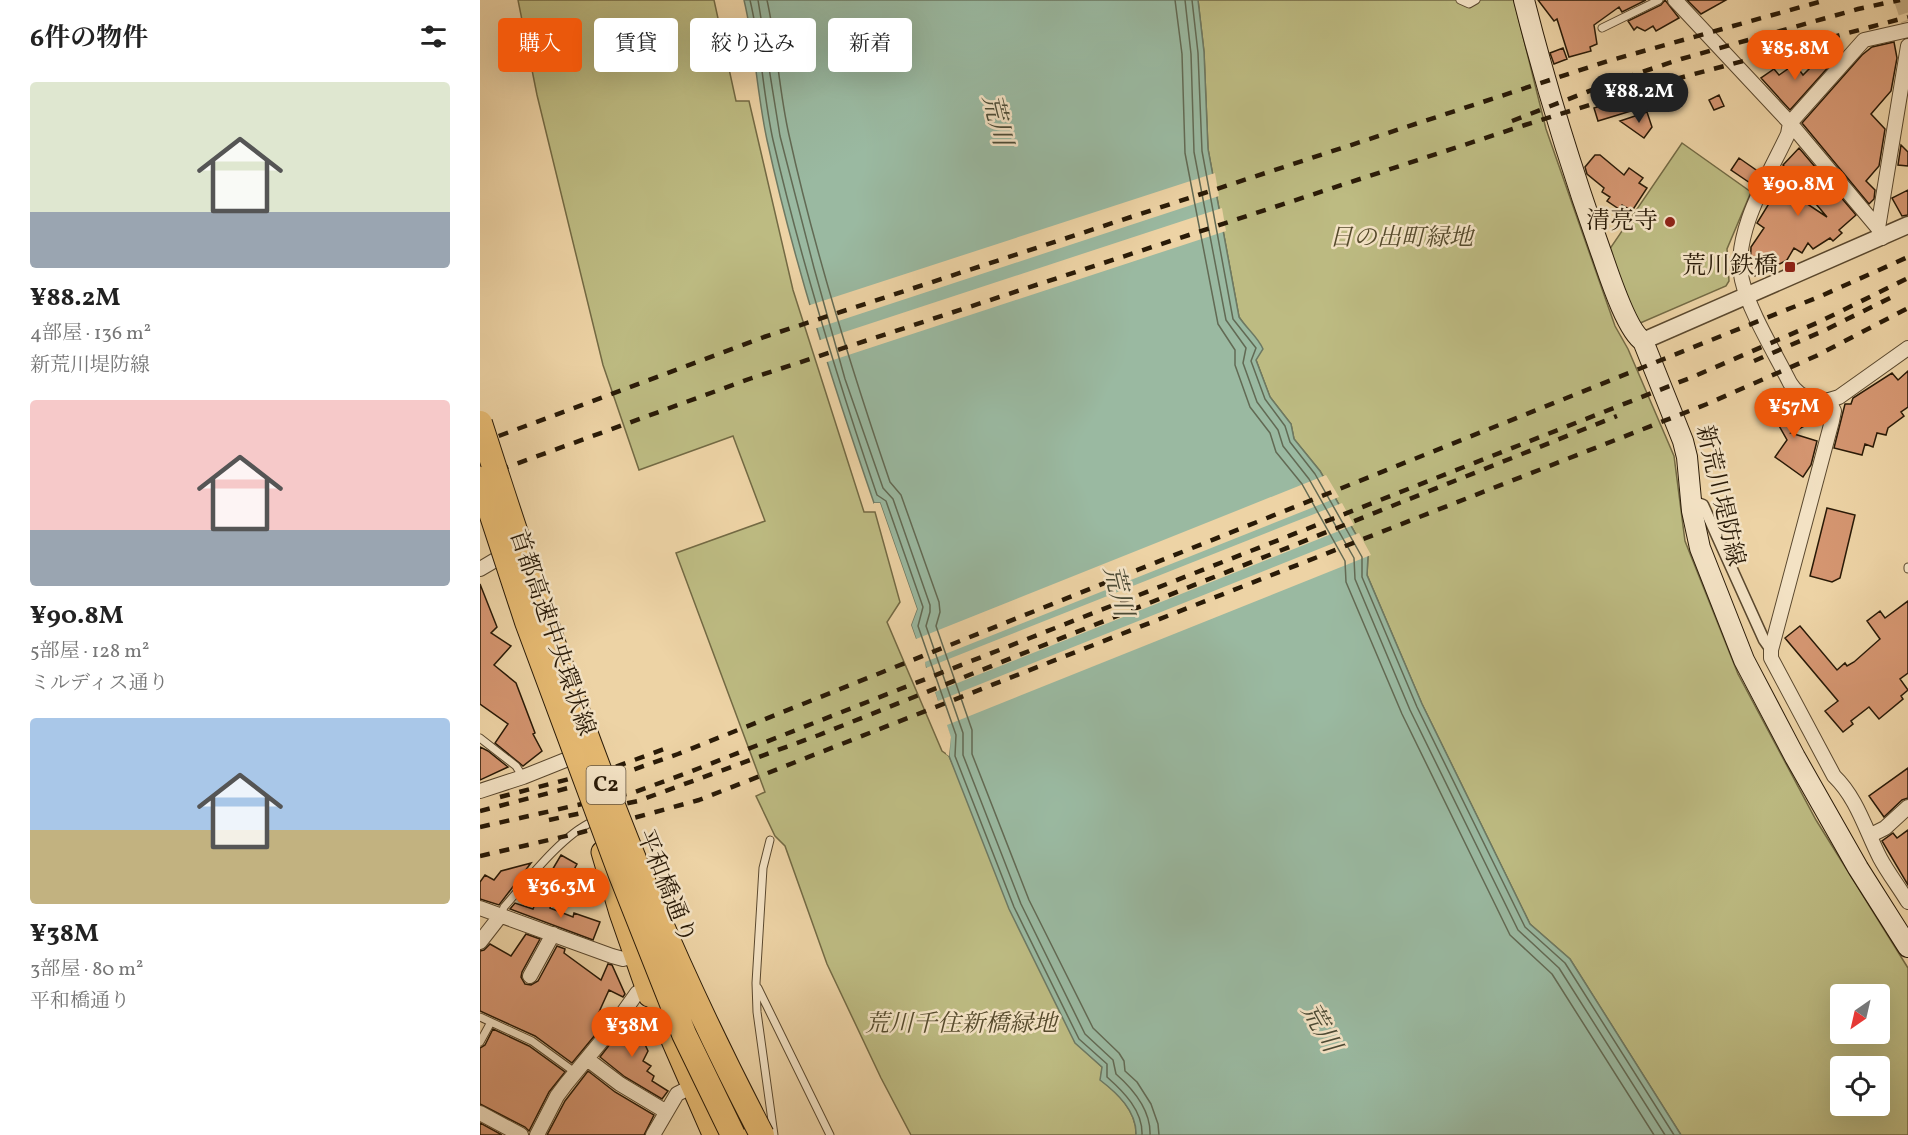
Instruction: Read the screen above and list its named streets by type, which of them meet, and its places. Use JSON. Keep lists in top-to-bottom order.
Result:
{
  "streets": {
    "highway": ["首都高速中央環状線", "C2"],
    "main road": ["新荒川堤防線", "平和橋通り"]
  },
  "water": ["荒川"],
  "parks": ["日の出町緑地", "荒川千住新橋緑地"],
  "places": {
    "other": ["清亮寺"],
    "transit": ["荒川鉄橋"]
  },
  "north": "bottom left",
  "page": {
    "heading": "6件の物件",
    "chip": [
      "購入",
      "賃貸",
      "絞り込み",
      "新着"
    ],
    "price": [
      "¥85.8M",
      "¥88.2M",
      "¥90.8M",
      "¥57M",
      "¥36.3M",
      "¥38M"
    ],
    "list": [
      {
        "name": "¥88.2M",
        "note": "4部屋 · 136 m² · 新荒川堤防線"
      },
      {
        "name": "¥90.8M",
        "note": "5部屋 · 128 m² · ミルディス通り"
      },
      {
        "name": "¥38M",
        "note": "3部屋 · 80 m² · 平和橋通り"
      }
    ]
  }
}
